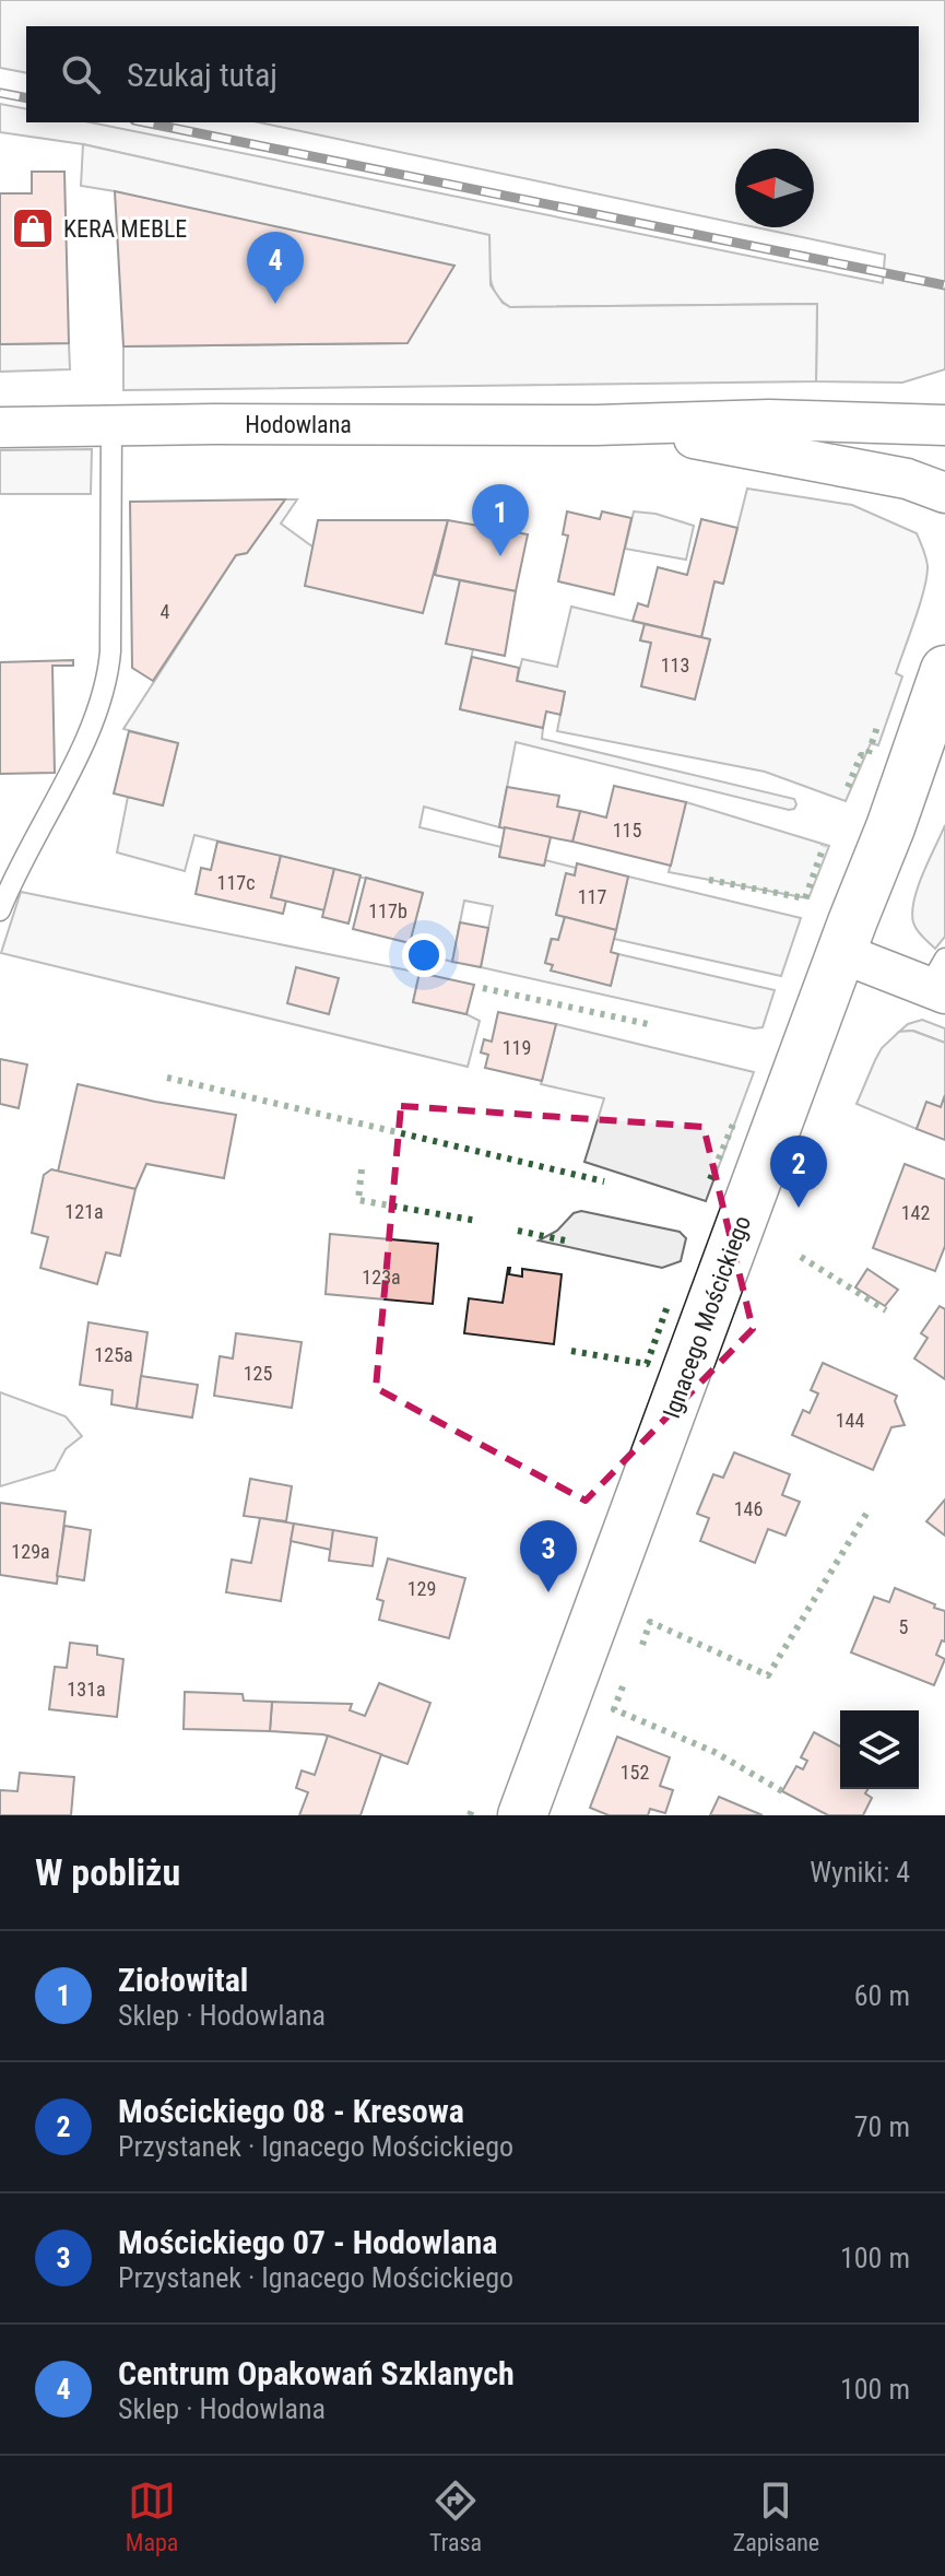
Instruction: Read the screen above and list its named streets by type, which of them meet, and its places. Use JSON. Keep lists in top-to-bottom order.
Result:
{
  "streets": {
    "street": ["Hodowlana", "Ignacego Mościckiego"]
  },
  "places": {
    "shop": ["KERA MEBLE"]
  },
  "house_numbers": [
    "4",
    "113",
    "115",
    "117c",
    "117",
    "117b",
    "119",
    "121a",
    "142",
    "123a",
    "125a",
    "125",
    "144",
    "146",
    "129a",
    "129",
    "5",
    "131a",
    "152"
  ],
  "north": "left",
  "page": {
    "search": "Szukaj tutaj",
    "pins": [
      "4",
      "1",
      "2",
      "3"
    ],
    "heading": ["W pobliżu", "Wyniki: 4"],
    "list": [
      {
        "mark": "1",
        "name": "Ziołowital",
        "note": "Sklep · Hodowlana",
        "value": "60 m"
      },
      {
        "mark": "2",
        "name": "Mościckiego 08 - Kresowa",
        "note": "Przystanek · Ignacego Mościckiego",
        "value": "70 m"
      },
      {
        "mark": "3",
        "name": "Mościckiego 07 - Hodowlana",
        "note": "Przystanek · Ignacego Mościckiego",
        "value": "100 m"
      },
      {
        "mark": "4",
        "name": "Centrum Opakowań Szklanych",
        "note": "Sklep · Hodowlana",
        "value": "100 m"
      }
    ],
    "nav": ["Mapa", "Trasa", "Zapisane"]
  }
}
